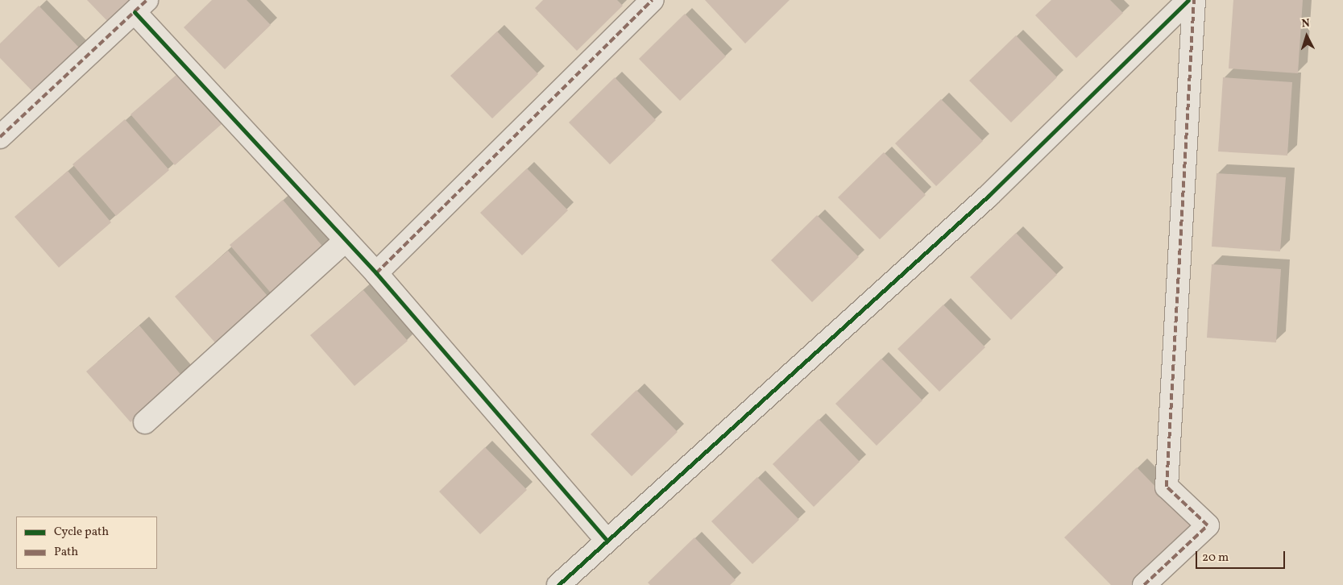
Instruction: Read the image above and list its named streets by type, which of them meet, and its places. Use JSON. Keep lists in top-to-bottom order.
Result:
{
  "legend": ["Cycle path", "Path"],
  "scale_bar": "20 m",
  "north": "top"
}
